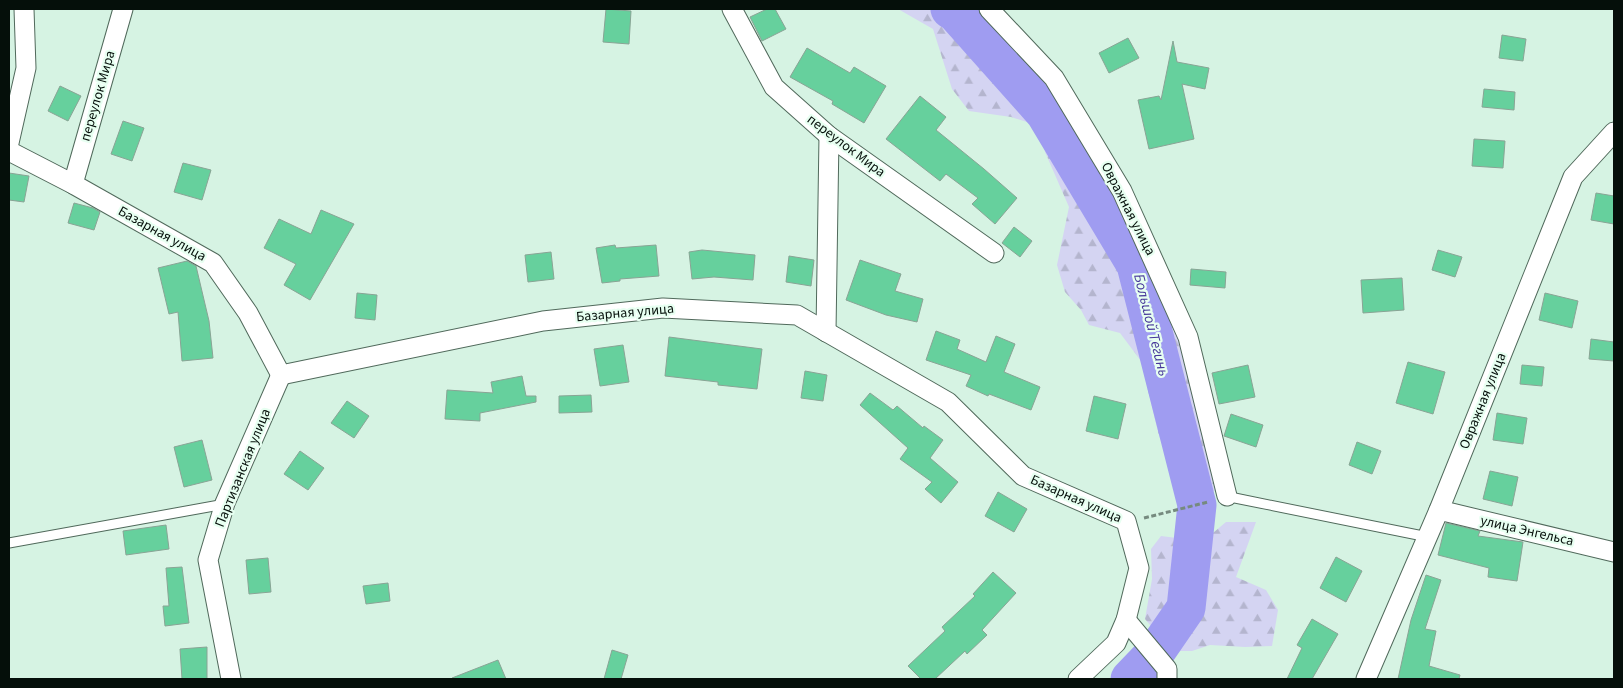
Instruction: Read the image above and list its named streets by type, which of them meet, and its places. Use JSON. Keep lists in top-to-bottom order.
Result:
{
  "streets": {
    "street": [
      "переулок Мира",
      "Овражная улица",
      "Базарная улица",
      "Партизанская улица",
      "улица Энгельса"
    ]
  },
  "crossings": [
    ["переулок Мира", "Базарная улица"],
    ["Овражная улица", "улица Энгельса"],
    ["Базарная улица", "Партизанская улица"]
  ],
  "water": ["Большой Тегинь"]
}
